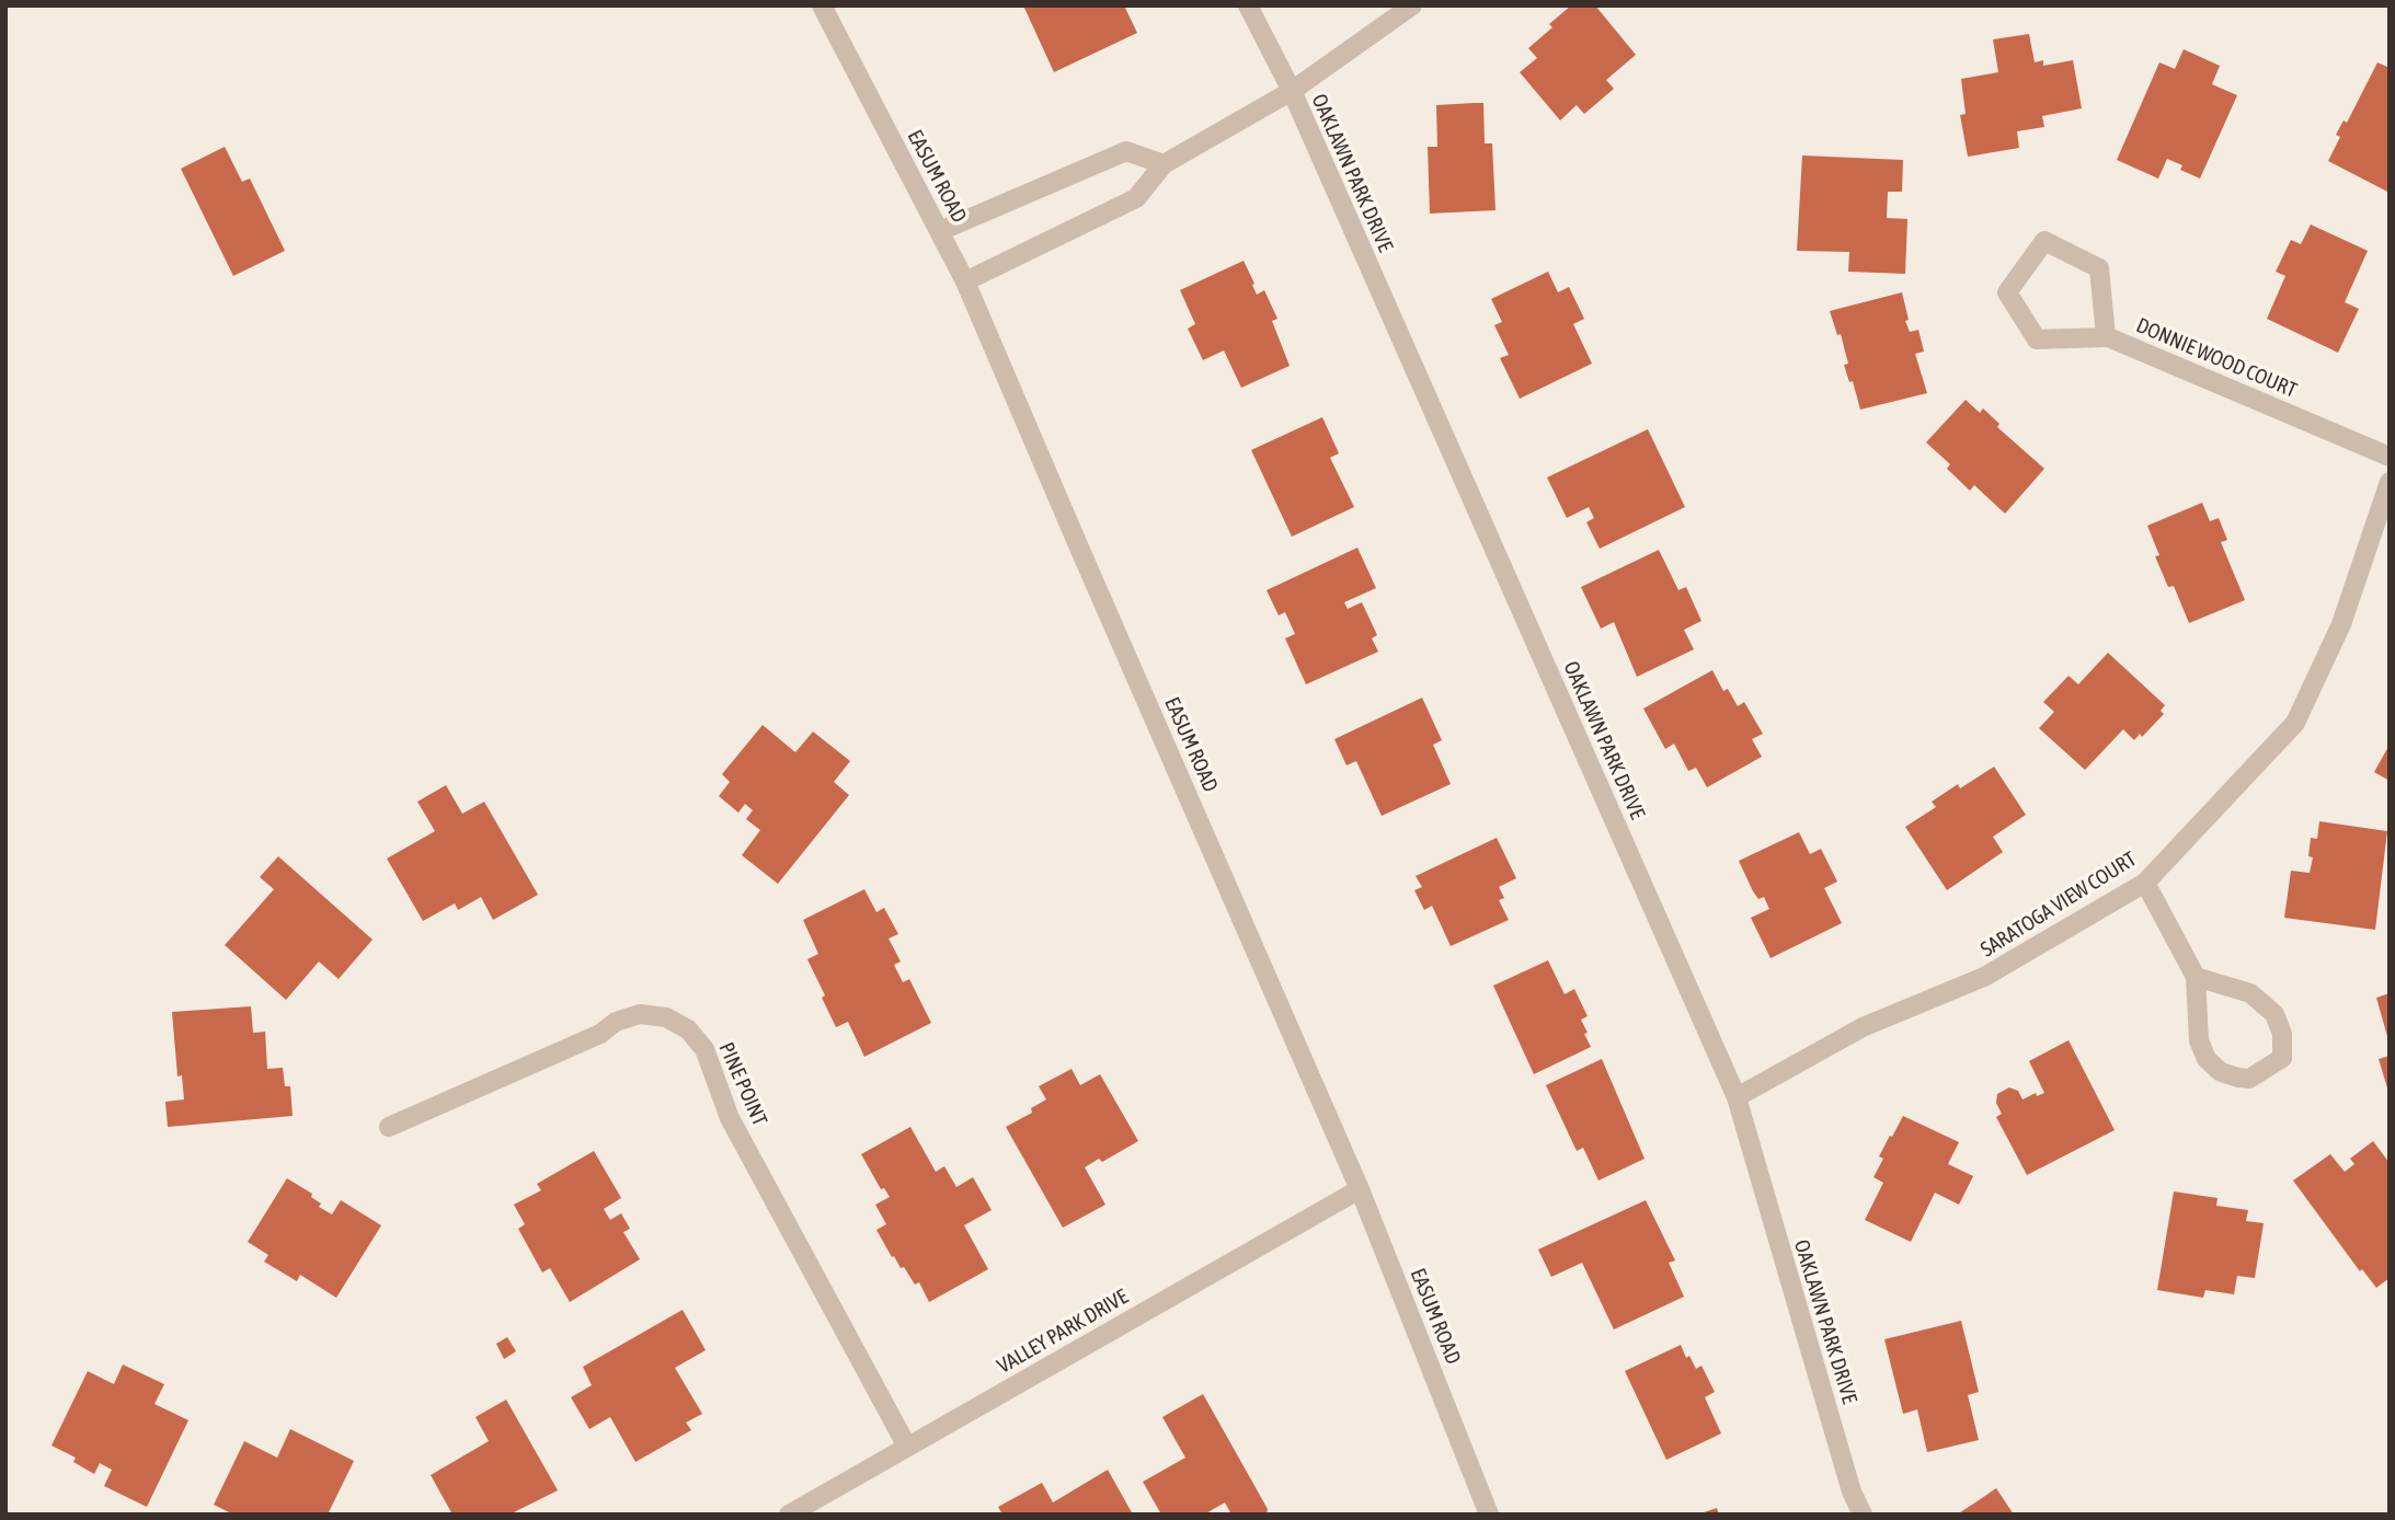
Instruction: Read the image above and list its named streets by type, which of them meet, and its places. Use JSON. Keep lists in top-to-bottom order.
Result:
{
  "streets": {
    "street": [
      "OAKLAWN PARK DRIVE",
      "EASUM ROAD",
      "DONNIE WOOD COURT",
      "SARATOGA VIEW COURT",
      "PINE POINT",
      "VALLEY PARK DRIVE"
    ]
  },
  "crossings": [
    ["OAKLAWN PARK DRIVE", "SARATOGA VIEW COURT"],
    ["EASUM ROAD", "VALLEY PARK DRIVE"],
    ["PINE POINT", "VALLEY PARK DRIVE"]
  ]
}
